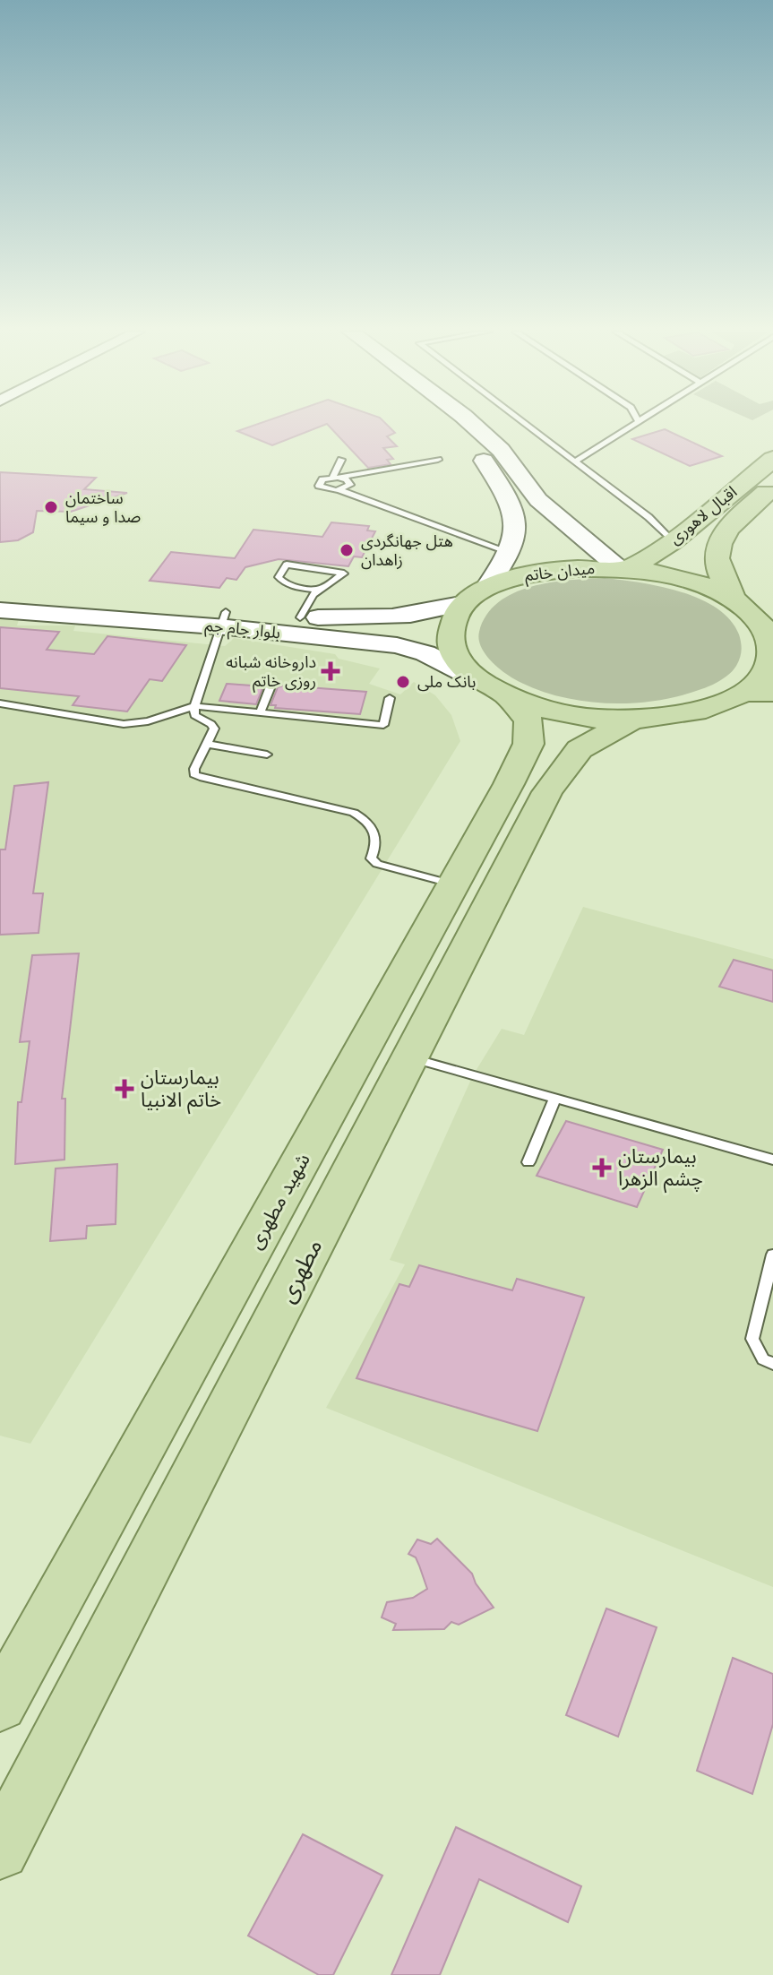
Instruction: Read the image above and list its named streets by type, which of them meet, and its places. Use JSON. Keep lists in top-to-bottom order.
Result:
{
  "streets": {
    "main road": [
      "اقبال لاهوری",
      "میدان خاتم",
      "بلوار جام جم",
      "شهید مطهری",
      "مطهری"
    ]
  },
  "crossings": [
    ["اقبال لاهوری", "میدان خاتم"],
    ["میدان خاتم", "بلوار جام جم"],
    ["میدان خاتم", "شهید مطهری"],
    ["میدان خاتم", "مطهری"],
    ["بلوار جام جم", "شهید مطهری"]
  ],
  "places": {
    "other": ["ساختمان صدا و سیما", "هتل جهانگردی زاهدان", "بانک ملی"],
    "health": ["داروخانه شبانه روزی خاتم", "بیمارستان خاتم الانبیا", "بیمارستان چشم الزهرا"]
  }
}
